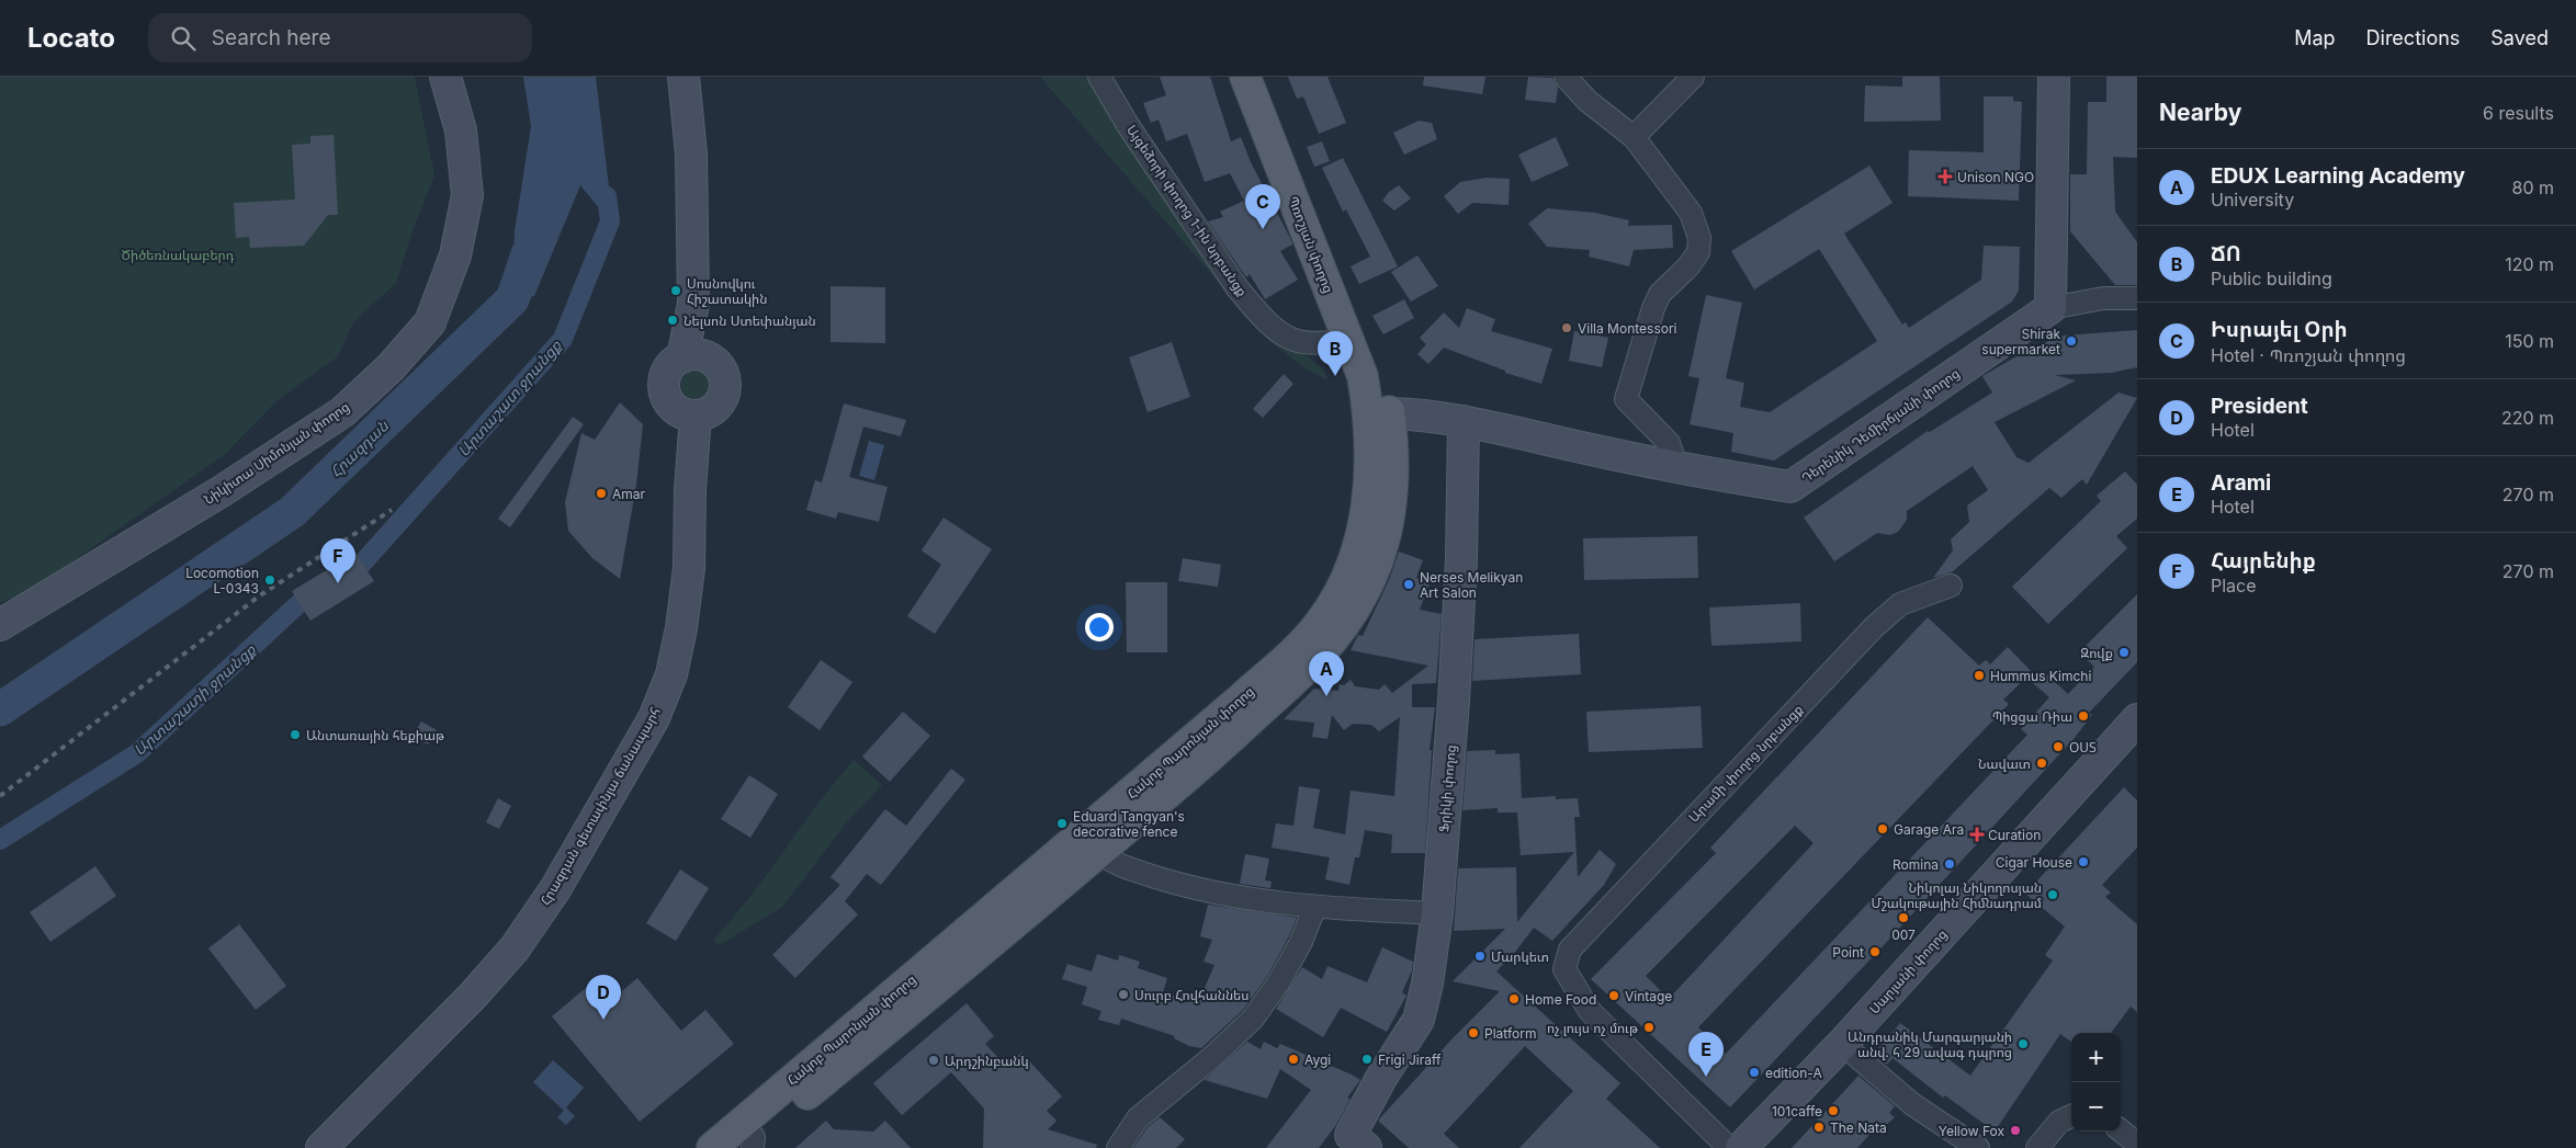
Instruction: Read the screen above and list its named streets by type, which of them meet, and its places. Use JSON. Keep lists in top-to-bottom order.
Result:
{
  "streets": {
    "main road": ["Պռոշյան փողոց", "Հակոբ Պարոնյան փողոց"],
    "street": [
      "Այգեձորի փողոց 1-ին նրբանցք",
      "Դերենիկ Դեմիրճյանի փողոց",
      "Նիկիտա Սիմոնյան փողոց",
      "Արամի փողոց նրբանցք",
      "Ֆրիկի փողոց",
      "Հրազդան գետափնյա ճանապարհ",
      "Սարյանի փողոց"
    ]
  },
  "crossings": [
    ["Այգեձորի փողոց 1-ին նրբանցք", "Պռոշյան փողոց"],
    ["Պռոշյան փողոց", "Դերենիկ Դեմիրճյանի փողոց"],
    ["Պռոշյան փողոց", "Հակոբ Պարոնյան փողոց"],
    ["Դերենիկ Դեմիրճյանի փողոց", "Հակոբ Պարոնյան փողոց"],
    ["Դերենիկ Դեմիրճյանի փողոց", "Ֆրիկի փողոց"]
  ],
  "water": ["Արտաշատ ջրանցք", "Հրազդան", "Արտաշատի ջրանցք"],
  "parks": ["Ծիծեռնակաբերդ"],
  "places": {
    "health": ["Unison NGO", "Curation"],
    "other": [
      "Սոսնովկու Հիշատակին",
      "Նելսոն Ստեփանյան",
      "Villa Montessori",
      "Shirak supermarket",
      "Amar",
      "Locomotion L-0343",
      "Nerses Melikyan Art Salon",
      "Զովք",
      "Hummus Kimchi",
      "Պիցցա Ռիա",
      "Անտառային հեքիաթ",
      "ՕՍՏ",
      "Նավատ",
      "Eduard Tangyan's decorative fence",
      "Garage Ara",
      "Cigar House",
      "Romina",
      "Նիկոլայ Նիկողոսյան Մշակութային Հիմնադրամ",
      "007",
      "Point",
      "Մարկետ",
      "Սուրբ Հովհաննես",
      "Vintage",
      "Home Food",
      "ոչ լույս ոչ մութ",
      "Platform",
      "Անդրանիկ Մարգարյանի անվ. հ 29 ավագ դպրոց",
      "Aygi",
      "Frigi Jiraff",
      "Արդշինբանկ",
      "edition-A",
      "101caffe",
      "The Nata",
      "Yellow Fox"
    ]
  },
  "page": {
    "header": "Locato",
    "search": "Search here",
    "nav": ["Map", "Directions", "Saved"],
    "heading": ["Nearby", "6 results"],
    "list": [
      {
        "mark": "A",
        "name": "EDUX Learning Academy",
        "note": "University",
        "value": "80 m"
      },
      {
        "mark": "B",
        "name": "ՃՈ",
        "note": "Public building",
        "value": "120 m"
      },
      {
        "mark": "C",
        "name": "Իսրայել Օրի",
        "note": "Hotel · Պռոշյան փողոց",
        "value": "150 m"
      },
      {
        "mark": "D",
        "name": "President",
        "note": "Hotel",
        "value": "220 m"
      },
      {
        "mark": "E",
        "name": "Arami",
        "note": "Hotel",
        "value": "270 m"
      },
      {
        "mark": "F",
        "name": "Հայրենիք",
        "note": "Place",
        "value": "270 m"
      }
    ],
    "pins": [
      "C",
      "B",
      "F",
      "A",
      "D",
      "E"
    ],
    "map_buttons": ["+", "−"]
  }
}
